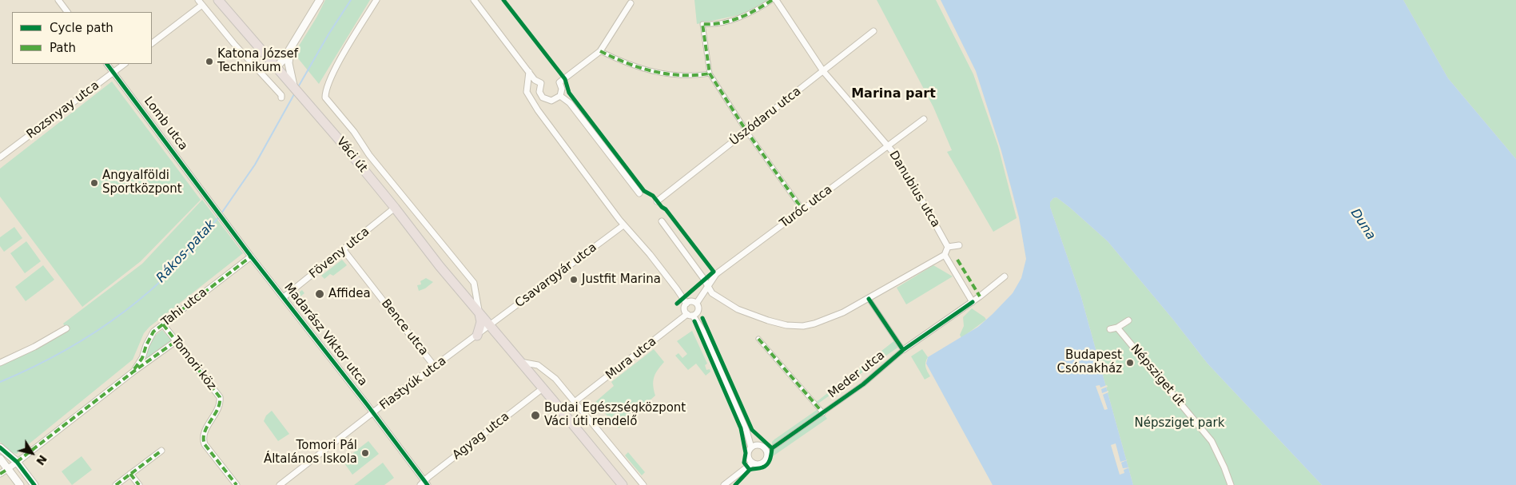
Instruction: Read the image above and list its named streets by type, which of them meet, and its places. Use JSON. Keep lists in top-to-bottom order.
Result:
{
  "streets": {
    "main road": ["Váci út"],
    "street": [
      "Rozsnyay utca",
      "Úszódaru utca",
      "Lomb utca",
      "Danubius utca",
      "Turóc utca",
      "Föveny utca",
      "Csavargyár utca",
      "Tahi utca",
      "Bence utca",
      "Madarász Viktor utca",
      "Mura utca",
      "Tomori köz",
      "Meder utca",
      "Népsziget út",
      "Fiastyúk utca",
      "Agyag utca"
    ]
  },
  "crossings": [
    ["Rozsnyay utca", "Lomb utca"],
    ["Úszódaru utca", "Danubius utca"],
    ["Lomb utca", "Madarász Viktor utca"],
    ["Váci út", "Föveny utca"],
    ["Váci út", "Csavargyár utca"],
    ["Váci út", "Fiastyúk utca"],
    ["Váci út", "Agyag utca"],
    ["Danubius utca", "Turóc utca"],
    ["Föveny utca", "Bence utca"],
    ["Föveny utca", "Madarász Viktor utca"],
    ["Csavargyár utca", "Fiastyúk utca"],
    ["Tahi utca", "Madarász Viktor utca"],
    ["Tahi utca", "Tomori köz"],
    ["Bence utca", "Fiastyúk utca"],
    ["Madarász Viktor utca", "Fiastyúk utca"],
    ["Madarász Viktor utca", "Agyag utca"]
  ],
  "districts": ["Marina part"],
  "water": ["Duna", "Rákos-patak"],
  "parks": ["Népsziget park"],
  "places": [
    "Katona József Technikum",
    "Angyalföldi Sportközpont",
    "Justfit Marina",
    "Affidea",
    "Budapest Csónakház",
    "Budai Egészségközpont Váci úti rendelő",
    "Tomori Pál Általános Iskola"
  ],
  "legend": ["Cycle path", "Path"],
  "north": "bottom right"
}
